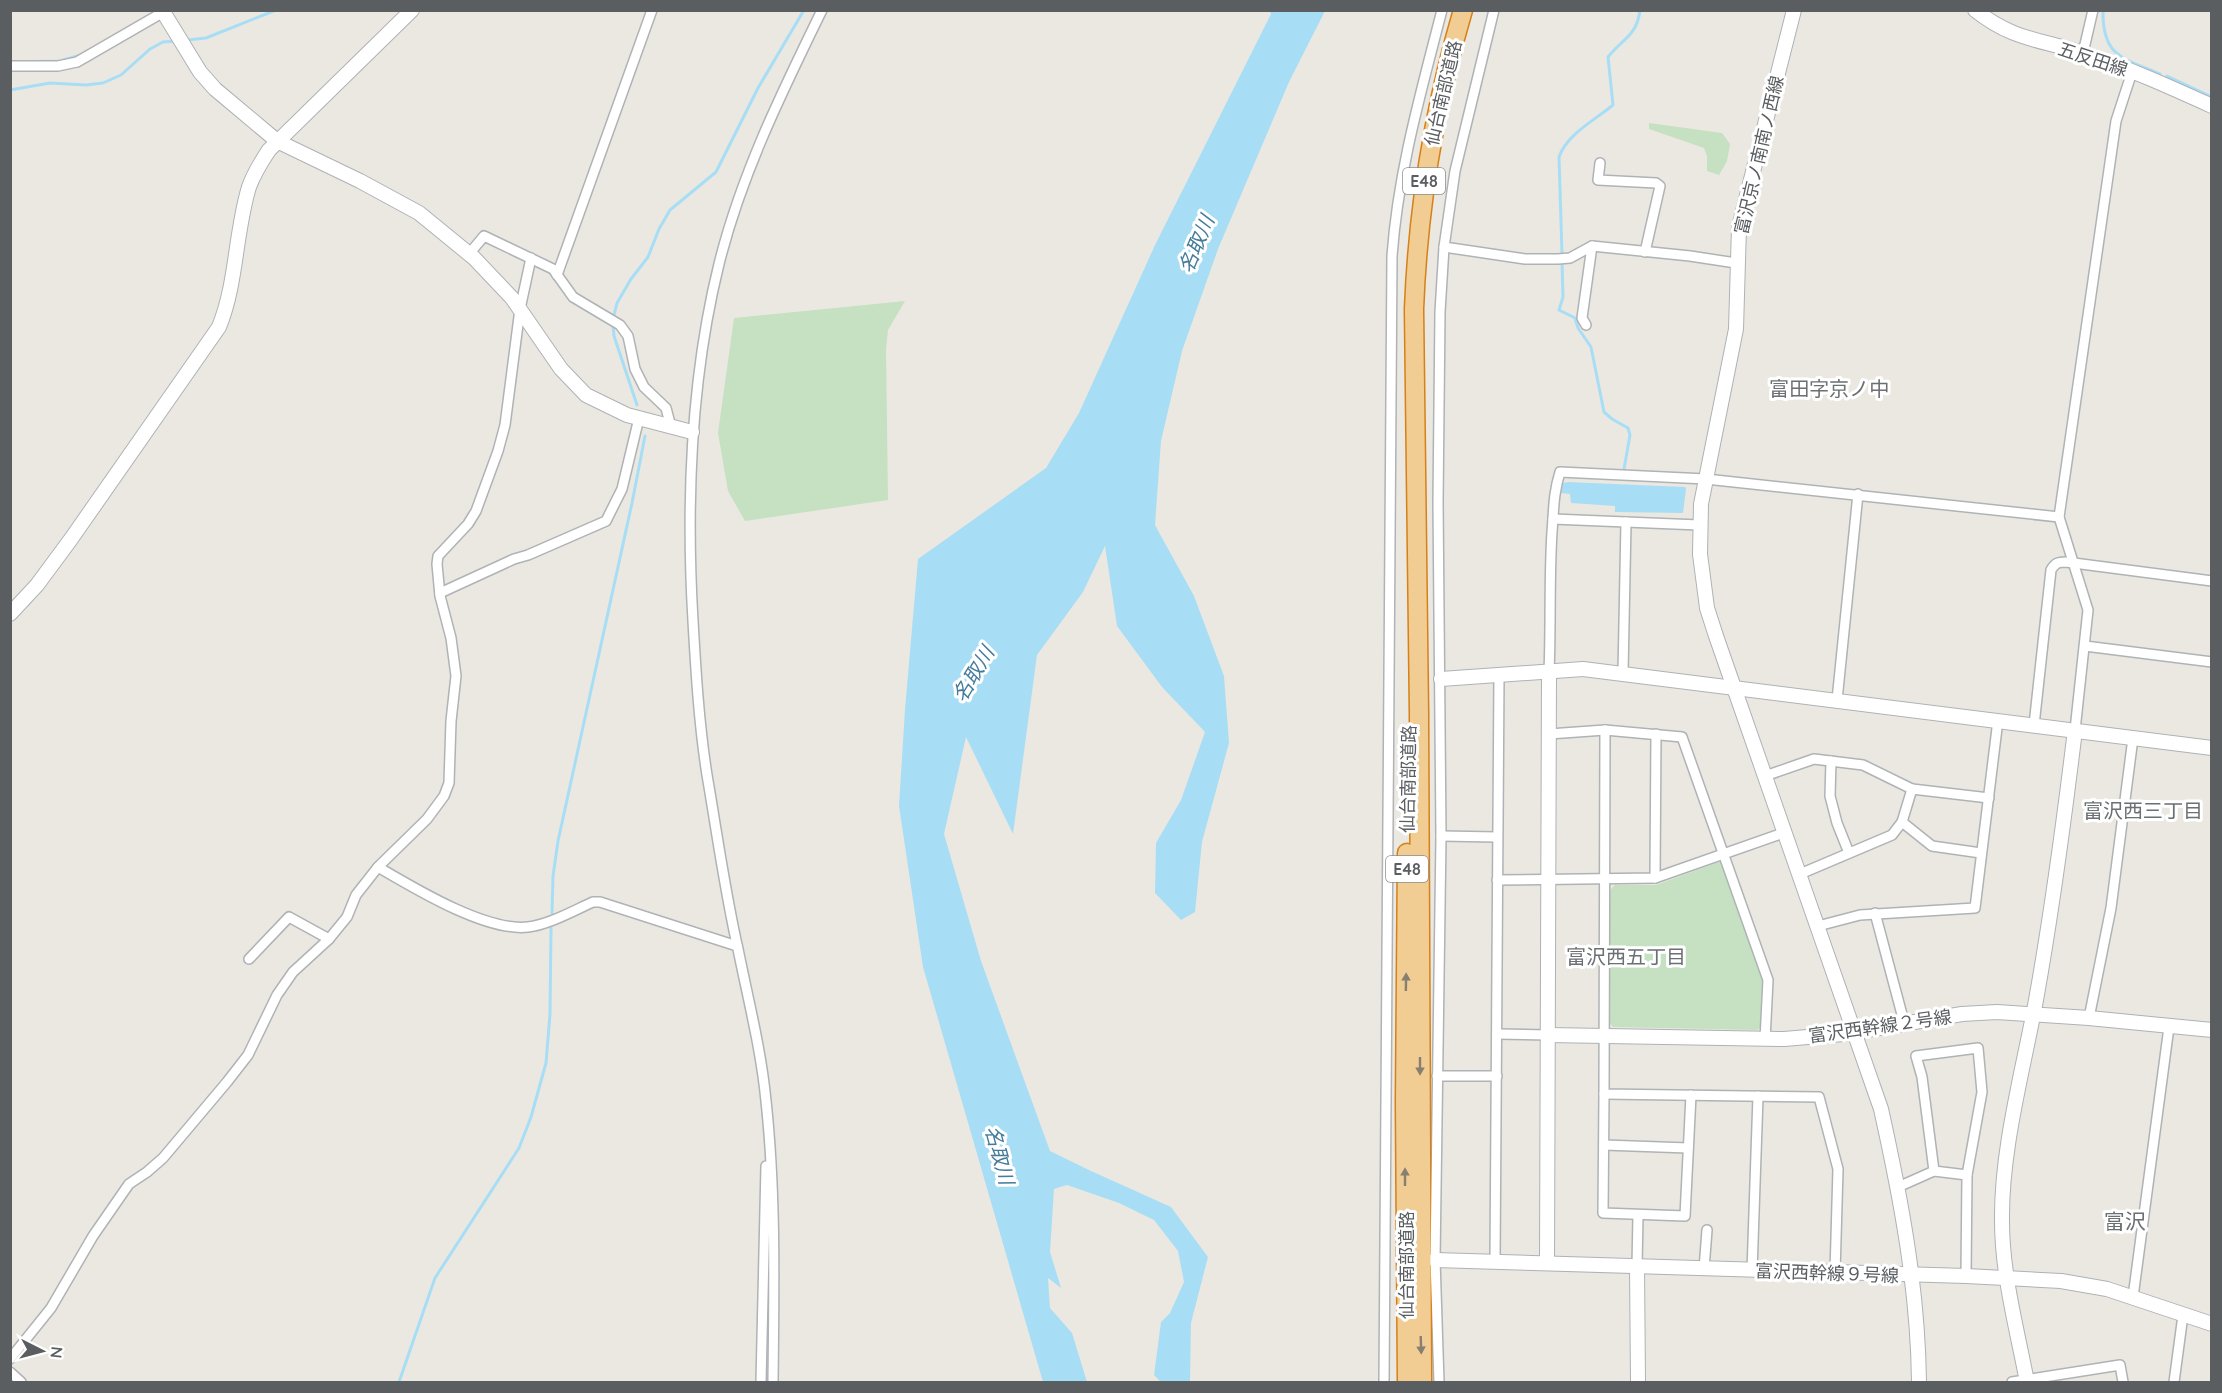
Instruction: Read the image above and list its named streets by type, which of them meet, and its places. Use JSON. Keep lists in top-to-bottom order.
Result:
{
  "streets": {
    "highway": ["仙台南部道路", "E48"],
    "street": [
      "五反田線",
      "富沢京ノ南南ノ西線",
      "富沢西幹線２号線",
      "富沢西幹線９号線"
    ]
  },
  "crossings": [
    ["富沢京ノ南南ノ西線", "富沢西幹線２号線"],
    ["富沢京ノ南南ノ西線", "富沢西幹線９号線"]
  ],
  "districts": [
    "富田字京ノ中",
    "富沢西三丁目",
    "富沢西五丁目",
    "富沢"
  ],
  "water": ["名取川"],
  "north": "right"
}
